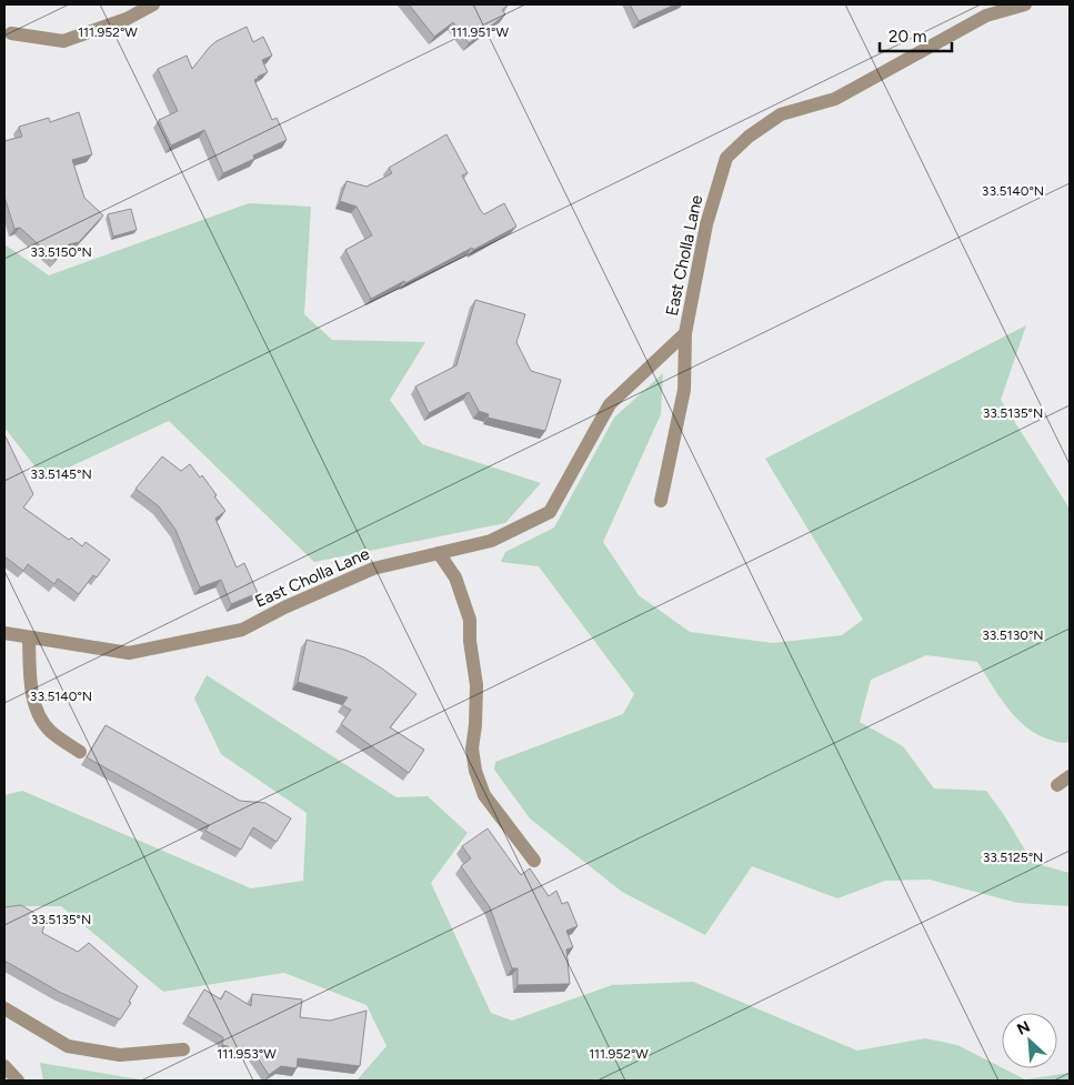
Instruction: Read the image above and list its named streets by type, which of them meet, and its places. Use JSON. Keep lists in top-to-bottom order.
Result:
{
  "streets": {
    "street": ["East Cholla Lane"]
  },
  "scale_bar": "20 m",
  "north": "top left",
  "coordinates": [
    "111.952°W",
    "111.951°W",
    "33.5140°N",
    "33.5150°N",
    "33.5135°N",
    "33.5145°N",
    "33.5130°N",
    "33.5125°N",
    "111.953°W"
  ]
}
